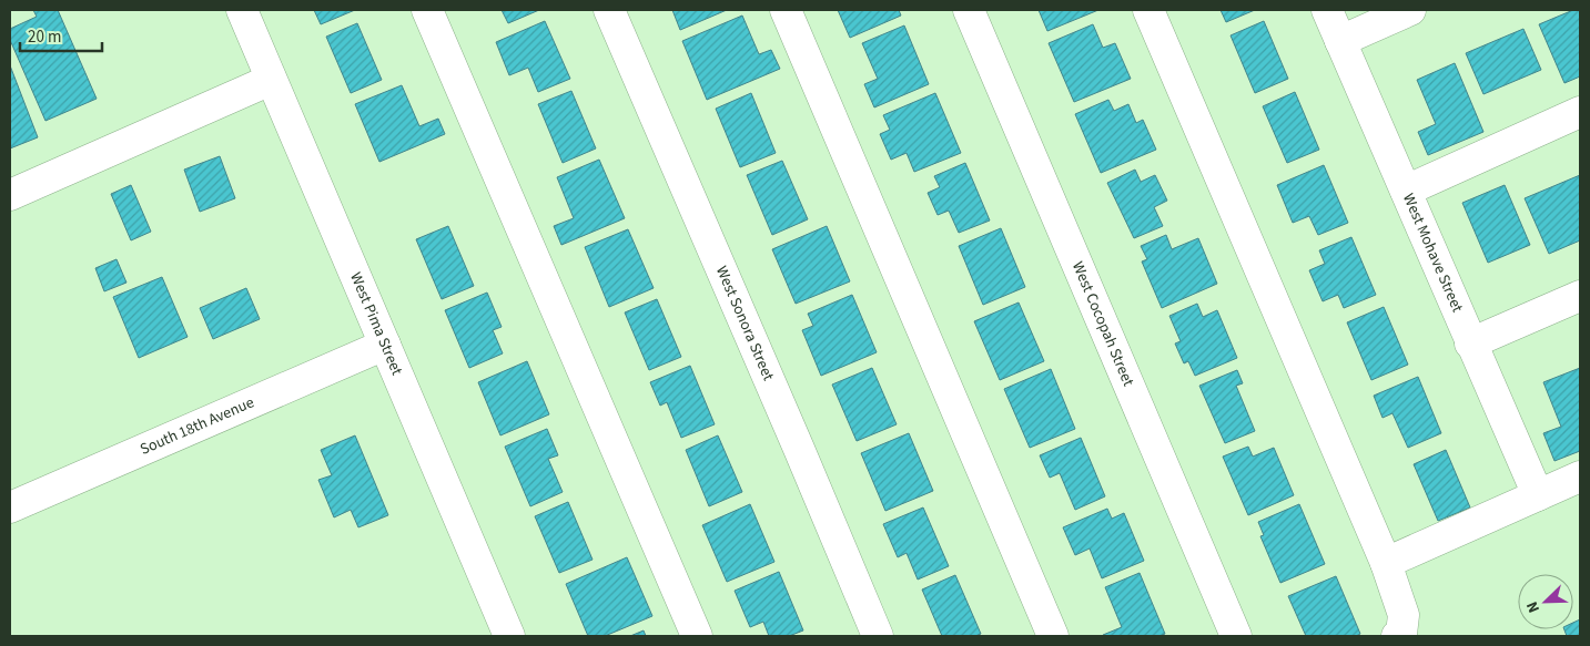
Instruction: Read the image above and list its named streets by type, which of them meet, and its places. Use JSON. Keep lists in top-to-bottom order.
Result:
{
  "streets": {
    "street": [
      "West Mohave Street",
      "West Sonora Street",
      "West Pima Street",
      "West Cocopah Street",
      "South 18th Avenue"
    ]
  },
  "crossings": [
    ["West Pima Street", "South 18th Avenue"]
  ],
  "scale_bar": "20 m",
  "north": "bottom left"
}
